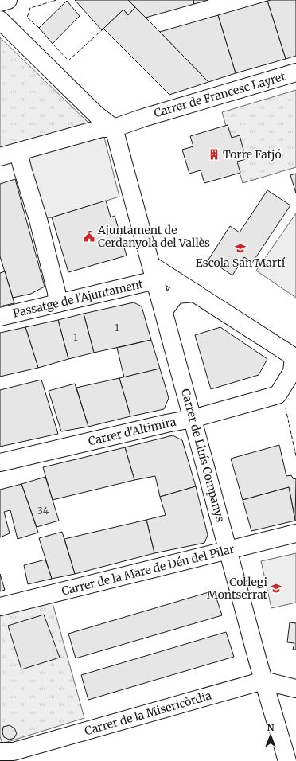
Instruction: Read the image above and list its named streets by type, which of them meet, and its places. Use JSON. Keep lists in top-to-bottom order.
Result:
{
  "streets": {
    "street": [
      "Carrer de Francesc Layret",
      "Passatge de l'Ajuntament",
      "Carrer d'Altimira",
      "Carrer de Lluís Companys",
      "Carrer de la Mare de Déu del Pilar",
      "Carrer de la Misericòrdia"
    ]
  },
  "crossings": [
    ["Carrer de Francesc Layret", "Carrer de Lluís Companys"],
    ["Passatge de l'Ajuntament", "Carrer de Lluís Companys"],
    ["Carrer d'Altimira", "Carrer de Lluís Companys"],
    ["Carrer de Lluís Companys", "Carrer de la Mare de Déu del Pilar"],
    ["Carrer de Lluís Companys", "Carrer de la Misericòrdia"]
  ],
  "places": {
    "building": ["Torre Fatjó"],
    "public building": ["Ajuntament de Cerdanyola del Vallès"],
    "school or university": ["Escola San Martí", "Col·legi Montserrat"]
  },
  "house_numbers": ["1", "1", "34"],
  "north": "top"
}
